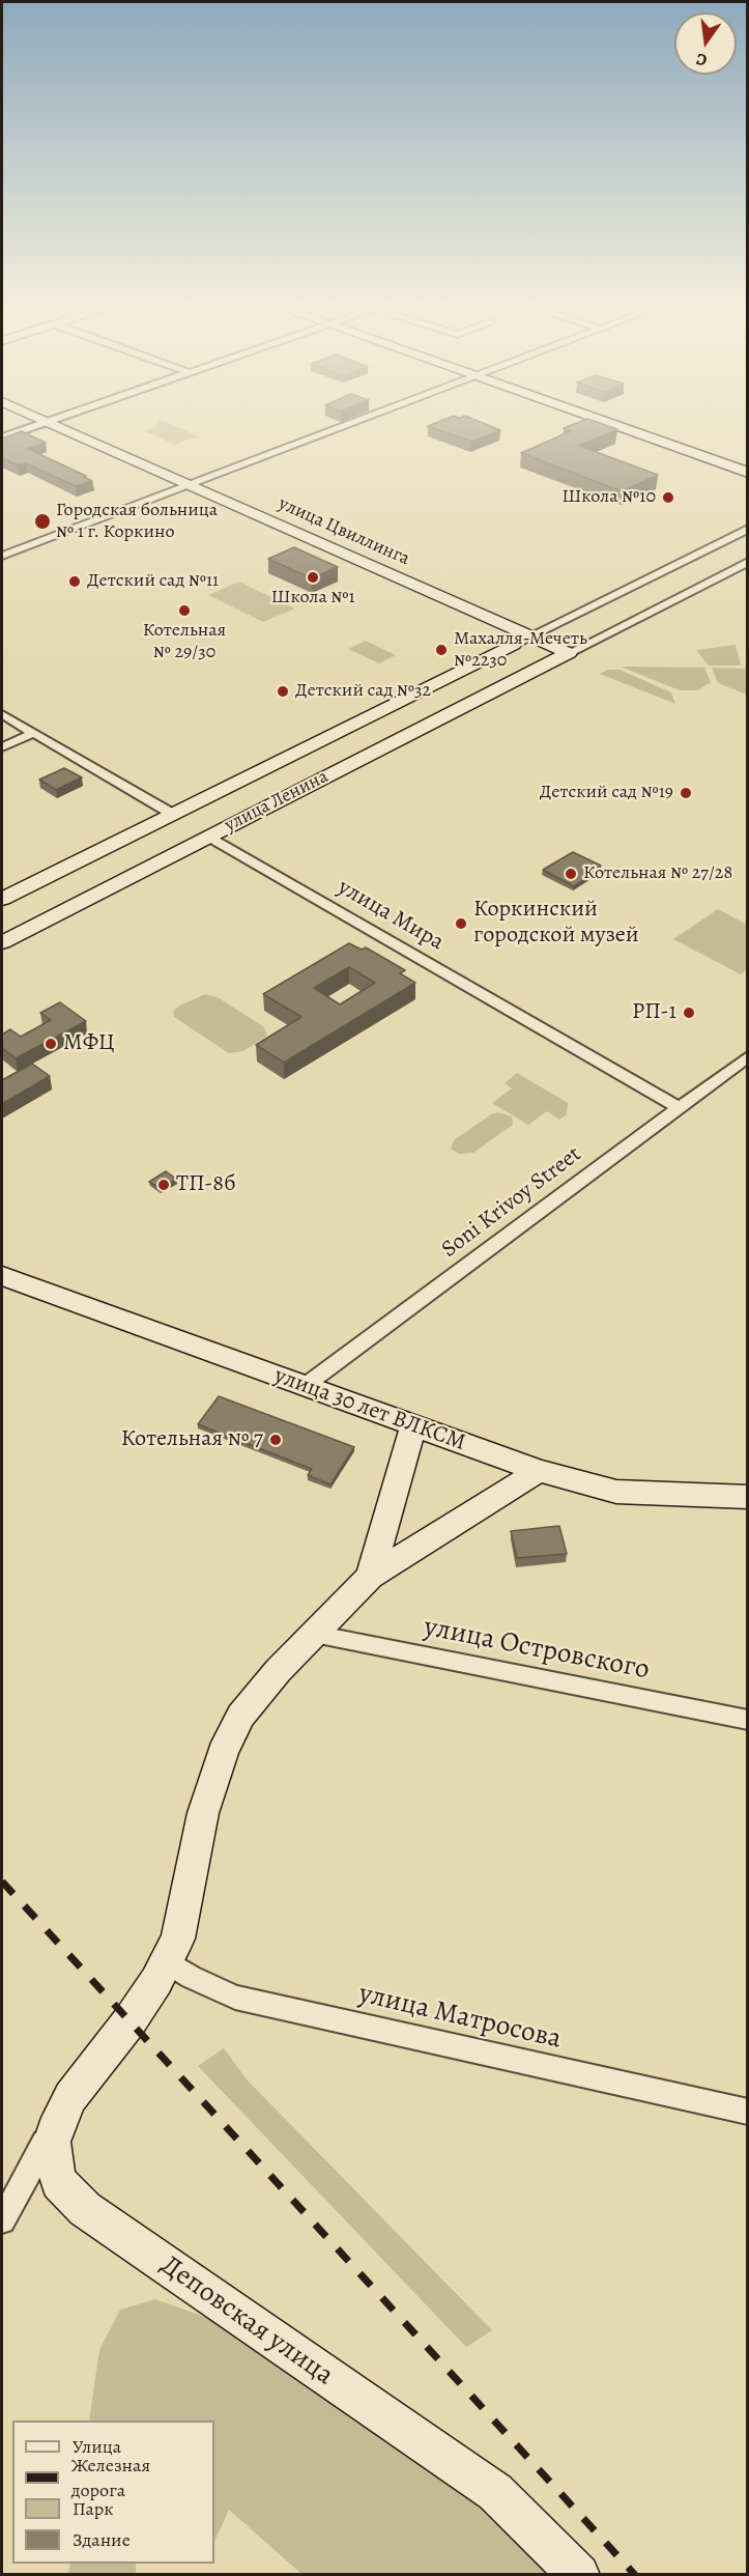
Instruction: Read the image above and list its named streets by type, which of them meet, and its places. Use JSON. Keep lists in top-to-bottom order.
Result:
{
  "streets": {
    "street": [
      "улица Цвиллинга",
      "улица Ленина",
      "улица Мира",
      "Soni Krivoy Street",
      "улица 30 лет ВЛКСМ",
      "улица Островского",
      "улица Матросова",
      "Деповская улица"
    ]
  },
  "crossings": [
    ["улица Цвиллинга", "улица Ленина"],
    ["улица Ленина", "улица Мира"],
    ["улица Мира", "Soni Krivoy Street"],
    ["Soni Krivoy Street", "улица 30 лет ВЛКСМ"],
    ["улица Островского", "Деповская улица"],
    ["улица Матросова", "Деповская улица"]
  ],
  "places": [
    "Школа №10",
    "Городская больница № 1 г. Коркино",
    "Школа №1",
    "Детский сад №11",
    "Котельная № 29/30",
    "Махалля-Мечеть №2230",
    "Детский сад №32",
    "Детский сад №19",
    "Котельная № 27/28",
    "Коркинский городской музей",
    "РП-1",
    "МФЦ",
    "ТП-8б",
    "Котельная № 7"
  ],
  "legend": [
    "Улица",
    "Железная дорога",
    "Парк",
    "Здание"
  ],
  "north": "bottom"
}
